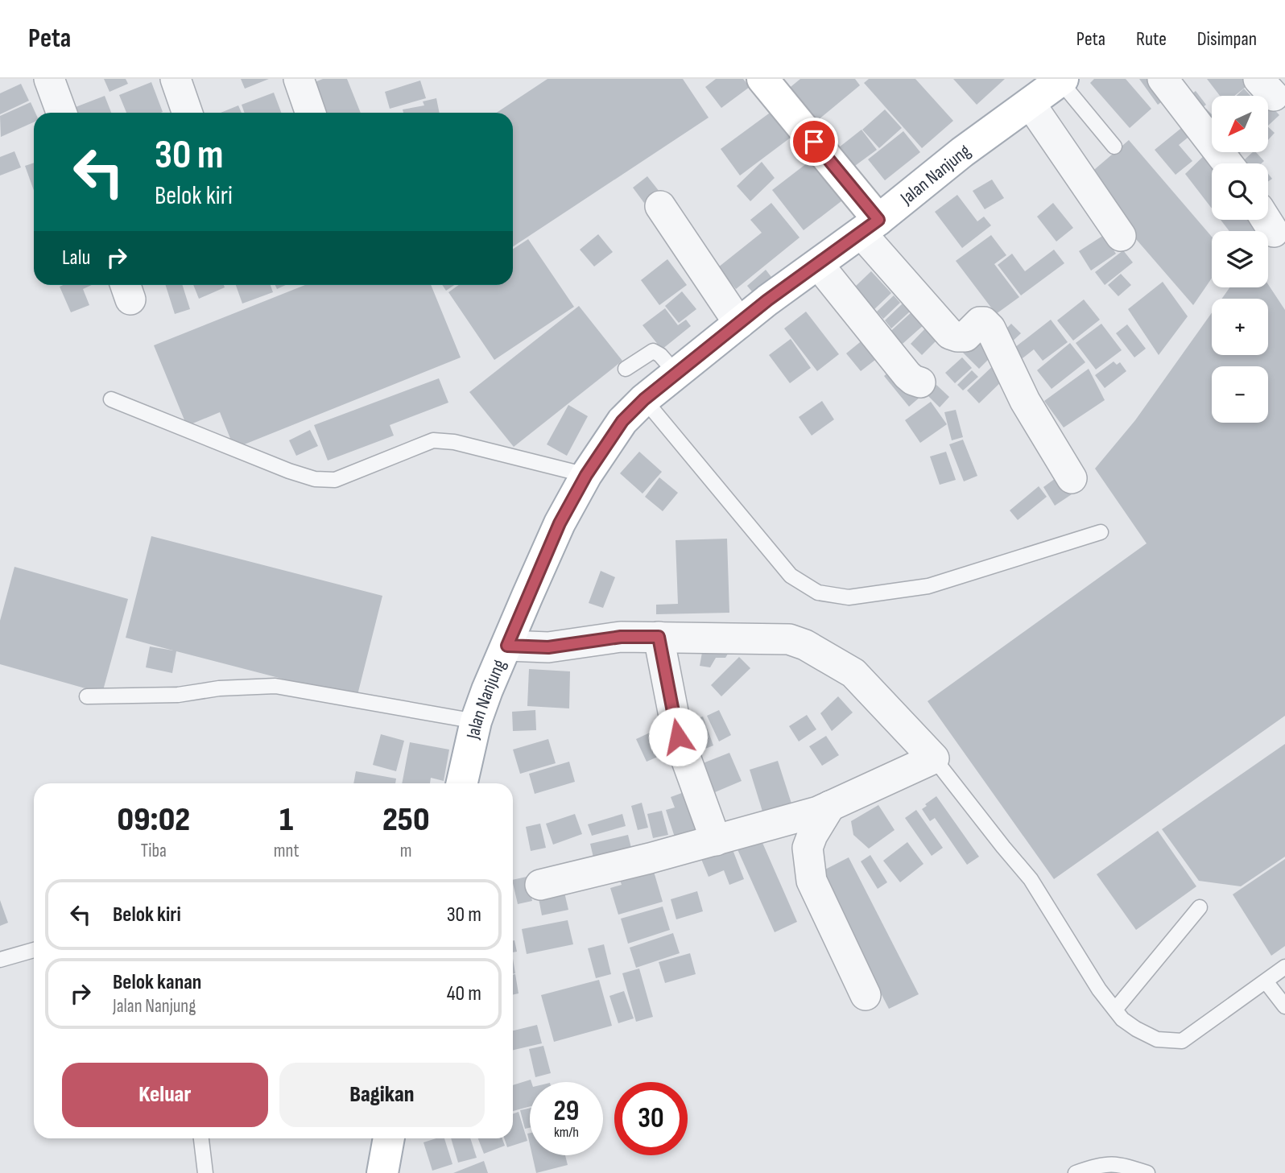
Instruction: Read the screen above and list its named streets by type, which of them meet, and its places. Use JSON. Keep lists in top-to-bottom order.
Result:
{
  "streets": {
    "main road": ["Jalan Nanjung"]
  },
  "north": "bottom left",
  "page": {
    "header": "Peta",
    "nav": ["Peta", "Rute", "Disimpan"],
    "map_buttons": ["+", "−"],
    "turn": ["30 m", "Belok kiri"],
    "then": "Lalu",
    "eta": [
      "09:02",
      "Tiba",
      "1",
      "mnt",
      "250",
      "m"
    ],
    "list": [
      {
        "name": "Belok kiri",
        "value": "30 m"
      },
      {
        "name": "Belok kanan",
        "note": "Jalan Nanjung",
        "value": "40 m"
      }
    ],
    "buttons": ["Keluar", "Bagikan"],
    "speed": "29 km/h",
    "limit": "30"
  }
}
